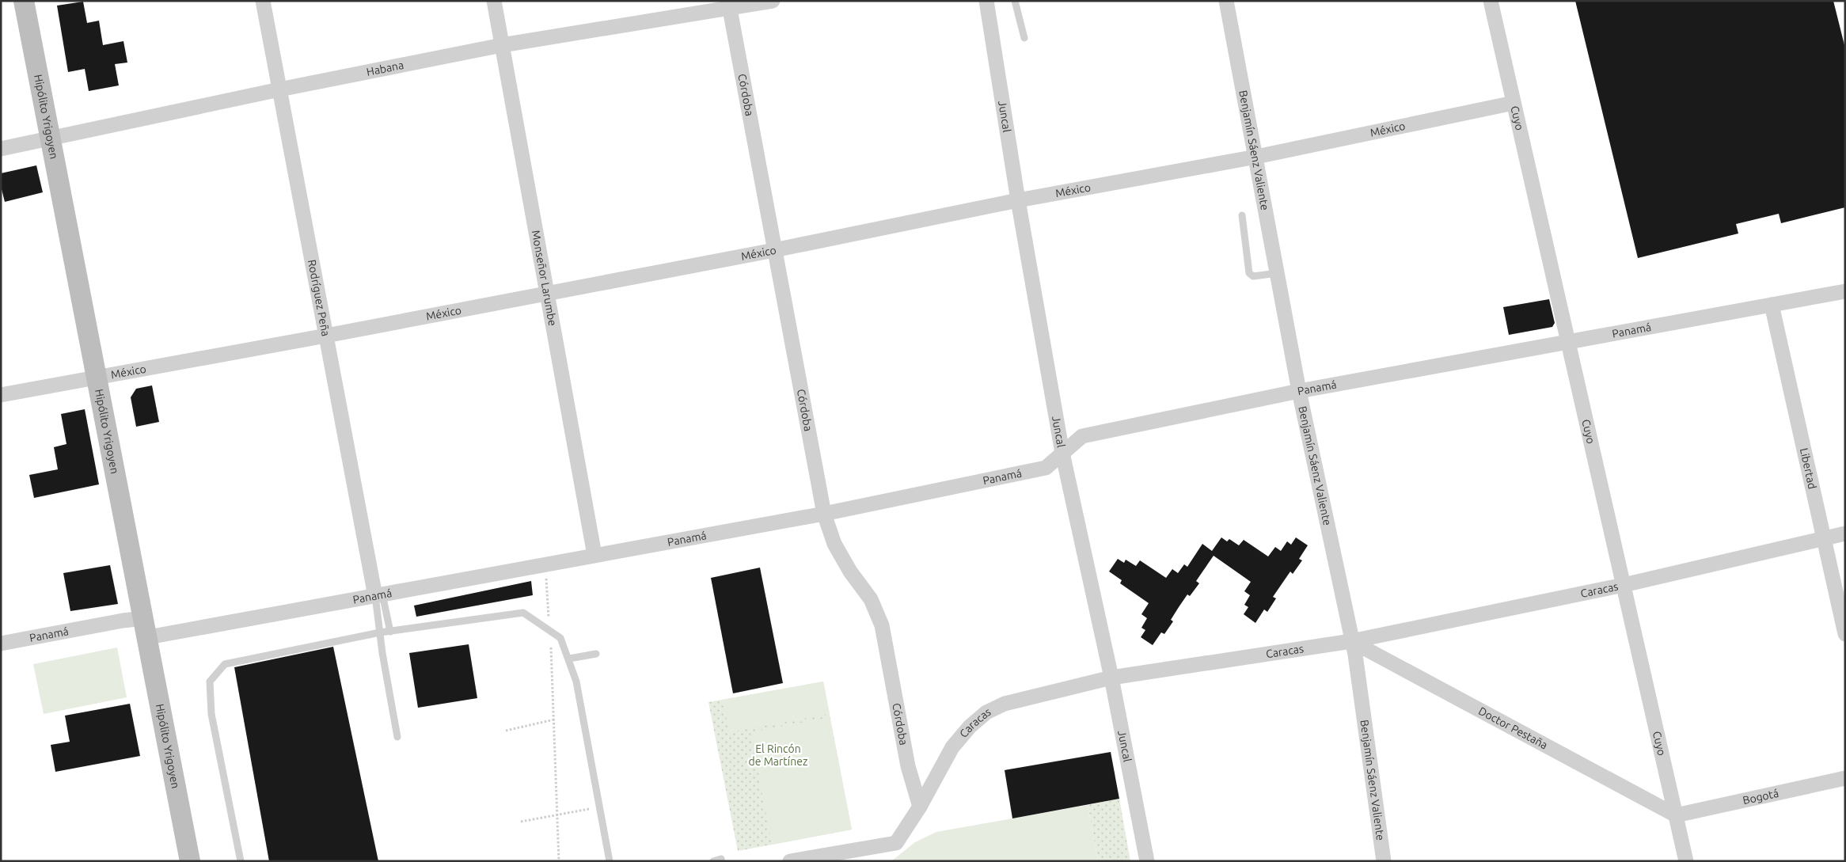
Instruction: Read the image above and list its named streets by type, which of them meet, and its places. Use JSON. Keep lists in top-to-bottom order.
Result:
{
  "streets": {
    "street": [
      "Habana",
      "Córdoba",
      "Hipólito Yrigoyen",
      "Juncal",
      "Cuyo",
      "México",
      "Benjamín Sáenz Valiente",
      "Monseñor Larumbe",
      "Rodríguez Peña",
      "Panamá",
      "Libertad",
      "Caracas",
      "Doctor Pestaña",
      "Bogotá"
    ]
  },
  "crossings": [
    ["Habana", "Córdoba"],
    ["Habana", "Hipólito Yrigoyen"],
    ["Habana", "Monseñor Larumbe"],
    ["Habana", "Rodríguez Peña"],
    ["Córdoba", "México"],
    ["Córdoba", "Panamá"],
    ["Córdoba", "Caracas"],
    ["Hipólito Yrigoyen", "México"],
    ["Hipólito Yrigoyen", "Panamá"],
    ["Juncal", "México"],
    ["Juncal", "Panamá"],
    ["Juncal", "Caracas"],
    ["Cuyo", "México"],
    ["Cuyo", "Panamá"],
    ["Cuyo", "Caracas"],
    ["Cuyo", "Doctor Pestaña"],
    ["Cuyo", "Bogotá"],
    ["México", "Benjamín Sáenz Valiente"],
    ["México", "Monseñor Larumbe"],
    ["México", "Rodríguez Peña"],
    ["Benjamín Sáenz Valiente", "Panamá"],
    ["Benjamín Sáenz Valiente", "Caracas"],
    ["Benjamín Sáenz Valiente", "Doctor Pestaña"],
    ["Monseñor Larumbe", "Panamá"],
    ["Rodríguez Peña", "Panamá"],
    ["Panamá", "Libertad"],
    ["Libertad", "Caracas"],
    ["Caracas", "Doctor Pestaña"],
    ["Doctor Pestaña", "Bogotá"]
  ],
  "parks": ["El Rincón de Martínez"]
}
